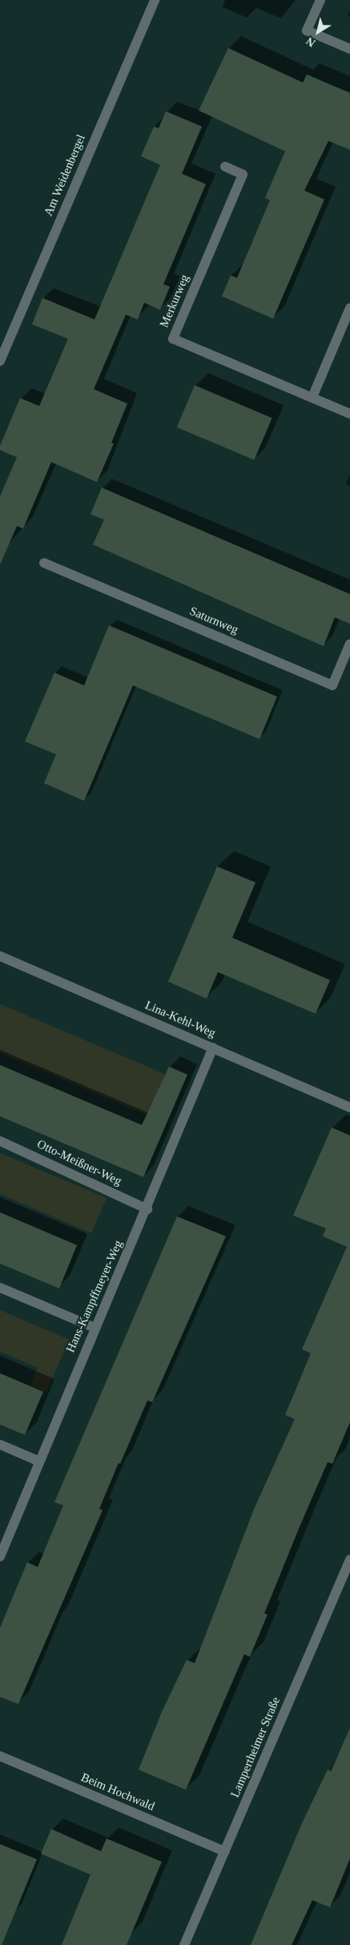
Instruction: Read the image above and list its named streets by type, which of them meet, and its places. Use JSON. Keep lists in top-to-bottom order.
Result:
{
  "streets": {
    "street": [
      "Am Weidenbergel",
      "Merkurweg",
      "Saturnweg",
      "Lina-Kehl-Weg",
      "Otto-Meißner-Weg",
      "Hans-Kampffmeyer-Weg",
      "Lampertheimer Straße",
      "Beim Hochwald"
    ]
  },
  "crossings": [
    ["Lina-Kehl-Weg", "Hans-Kampffmeyer-Weg"],
    ["Otto-Meißner-Weg", "Hans-Kampffmeyer-Weg"],
    ["Lampertheimer Straße", "Beim Hochwald"]
  ],
  "north": "bottom left"
}
